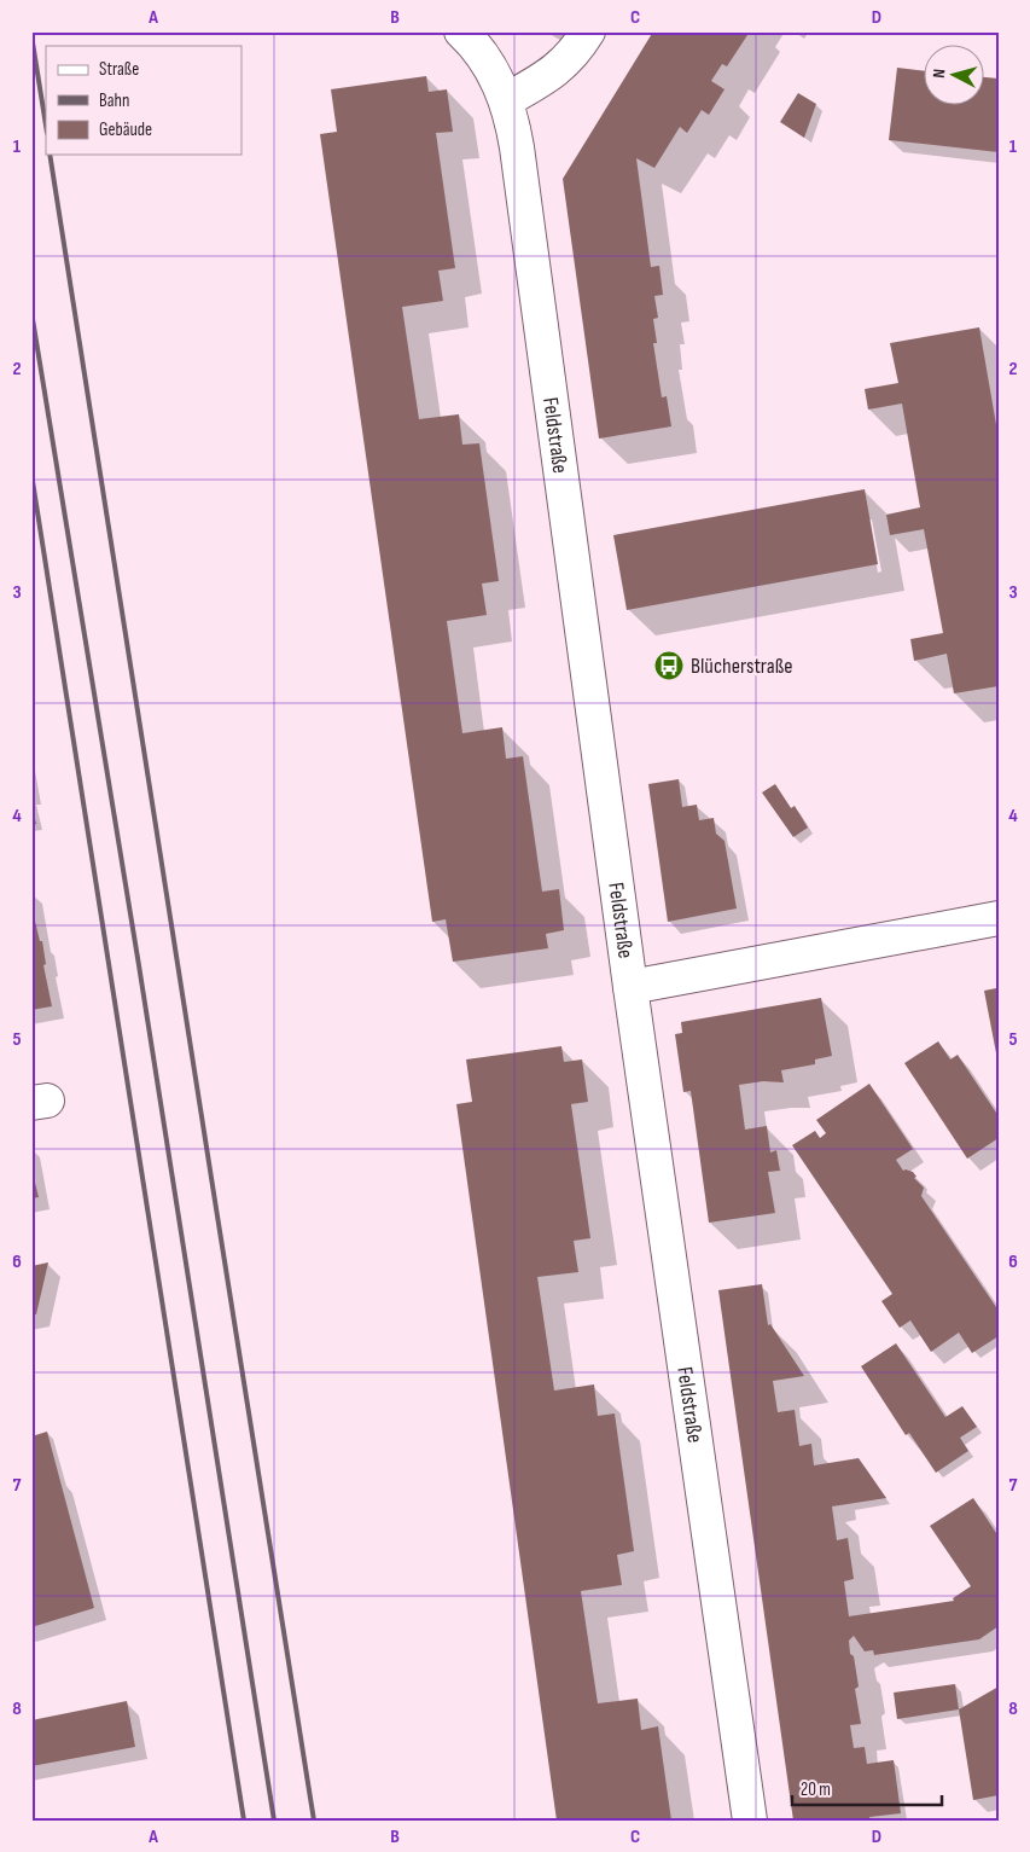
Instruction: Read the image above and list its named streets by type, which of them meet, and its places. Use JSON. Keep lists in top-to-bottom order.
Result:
{
  "streets": {
    "street": ["Feldstraße"]
  },
  "places": {
    "bus stop": ["Blücherstraße"]
  },
  "legend": ["Straße", "Bahn", "Gebäude"],
  "scale_bar": "20 m",
  "north": "left",
  "grid": {
    "columns": [
      "A",
      "B",
      "C",
      "D"
    ],
    "rows": [
      "1",
      "2",
      "3",
      "4",
      "5",
      "6",
      "7",
      "8"
    ]
  }
}
